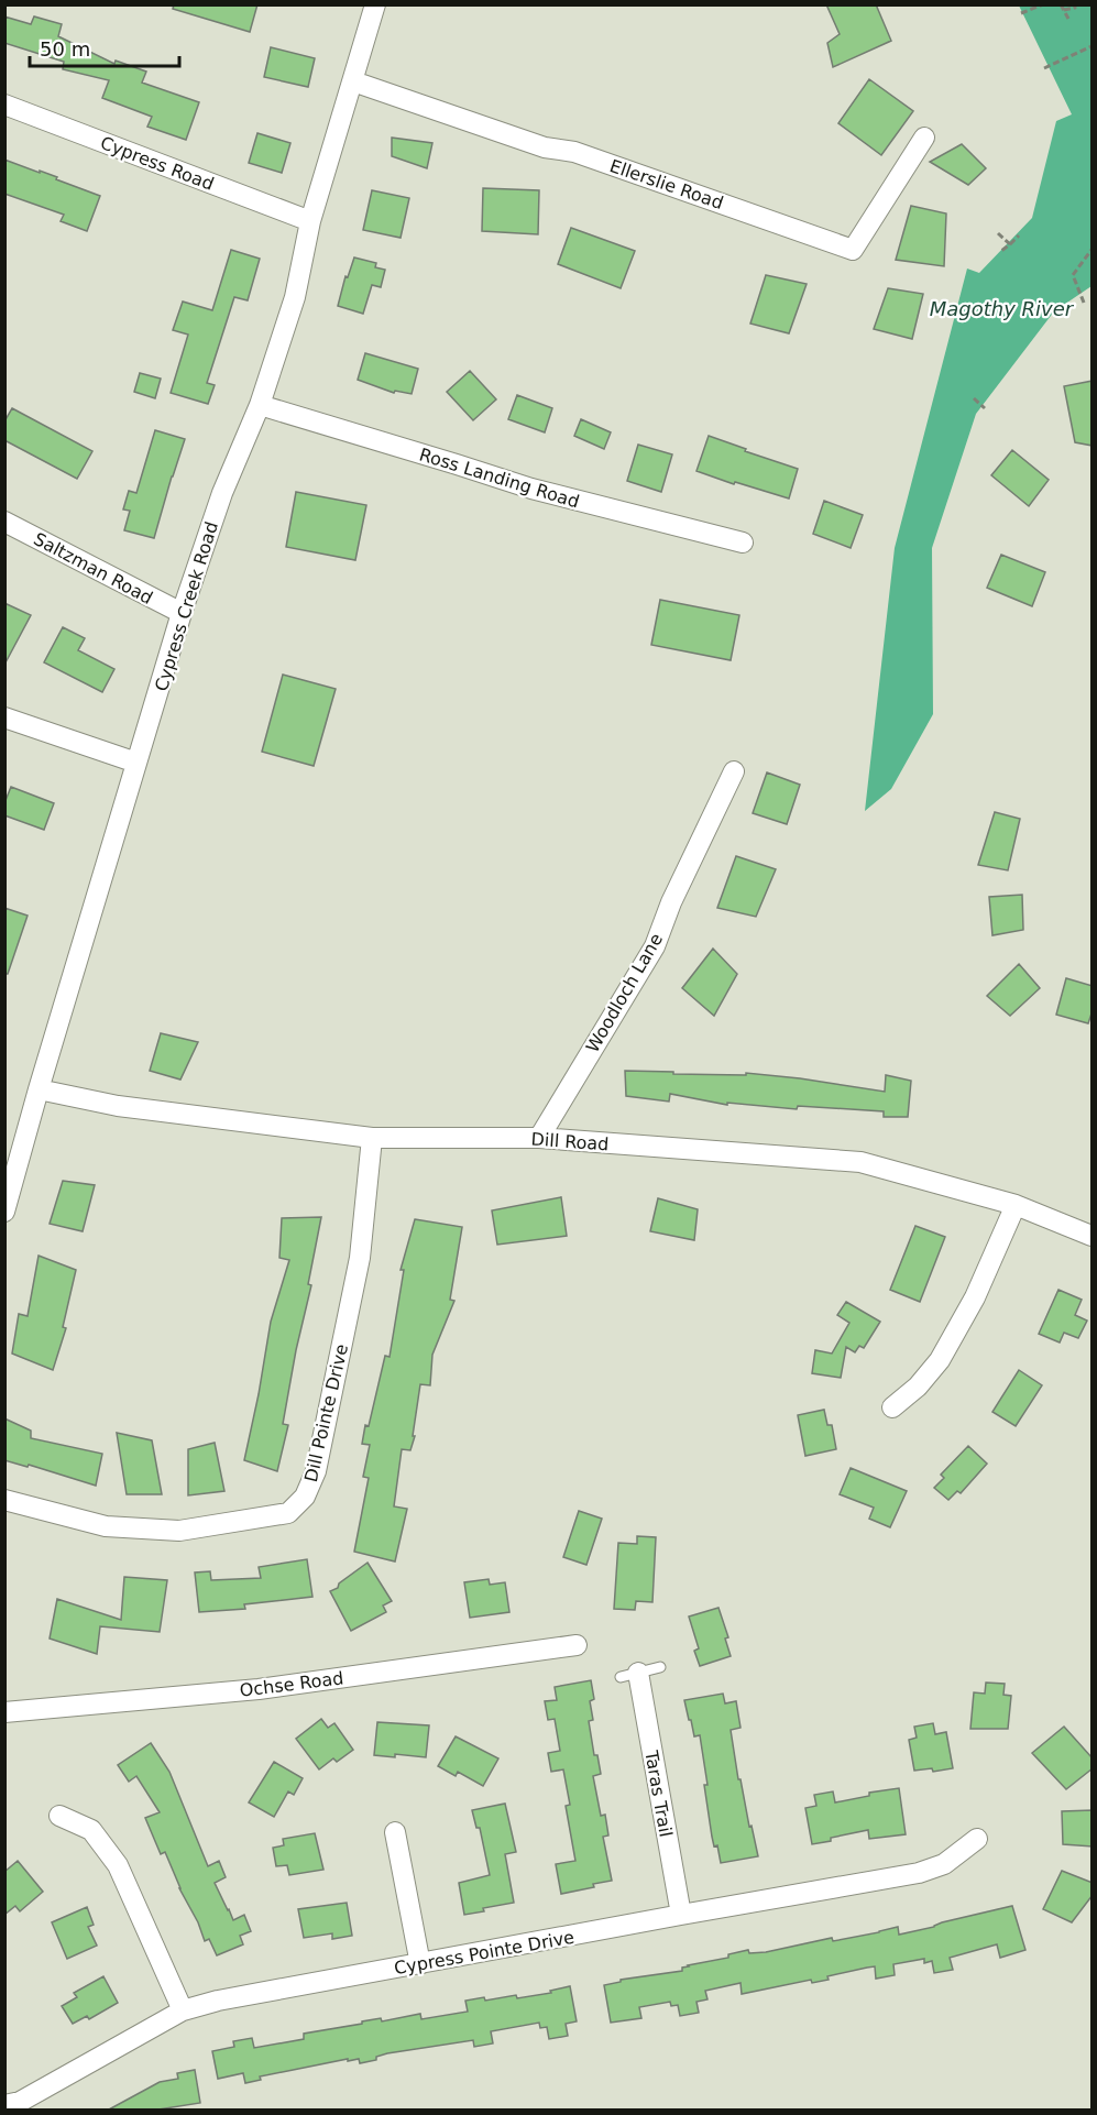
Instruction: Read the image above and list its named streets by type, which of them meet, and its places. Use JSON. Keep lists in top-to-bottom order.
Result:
{
  "streets": {
    "street": [
      "Cypress Road",
      "Ellerslie Road",
      "Ross Landing Road",
      "Saltzman Road",
      "Cypress Creek Road",
      "Woodloch Lane",
      "Dill Road",
      "Dill Pointe Drive",
      "Ochse Road",
      "Taras Trail",
      "Cypress Pointe Drive"
    ]
  },
  "crossings": [
    ["Cypress Road", "Cypress Creek Road"],
    ["Ellerslie Road", "Cypress Creek Road"],
    ["Ross Landing Road", "Cypress Creek Road"],
    ["Saltzman Road", "Cypress Creek Road"],
    ["Cypress Creek Road", "Dill Road"],
    ["Woodloch Lane", "Dill Road"],
    ["Dill Road", "Dill Pointe Drive"],
    ["Taras Trail", "Cypress Pointe Drive"]
  ],
  "water": ["Magothy River"],
  "scale_bar": "50 m"
}
